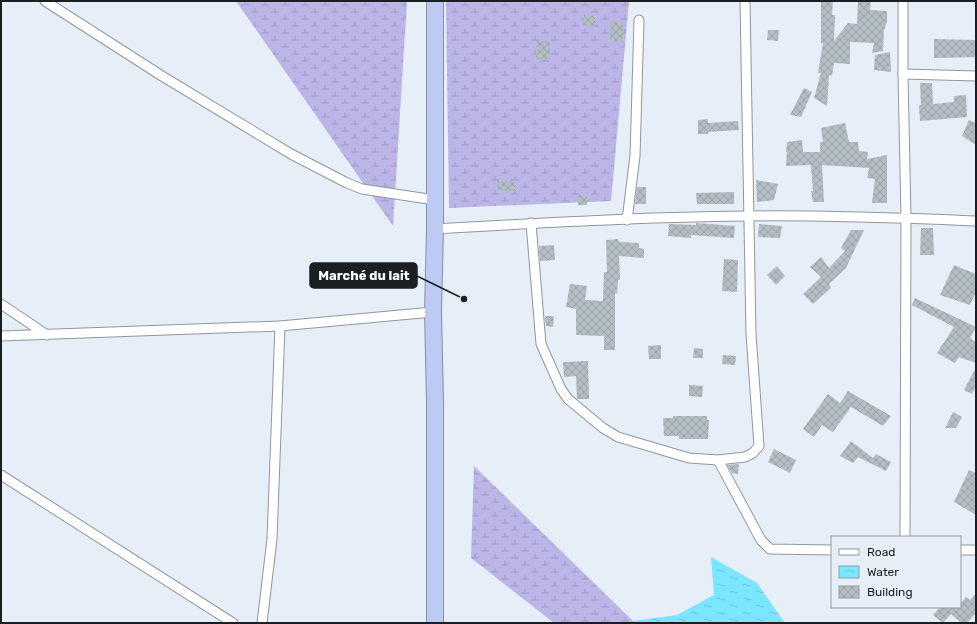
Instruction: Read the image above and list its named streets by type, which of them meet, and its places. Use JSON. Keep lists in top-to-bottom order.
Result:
{
  "places": ["Marché du lait"],
  "legend": ["Road", "Water", "Building"]
}
